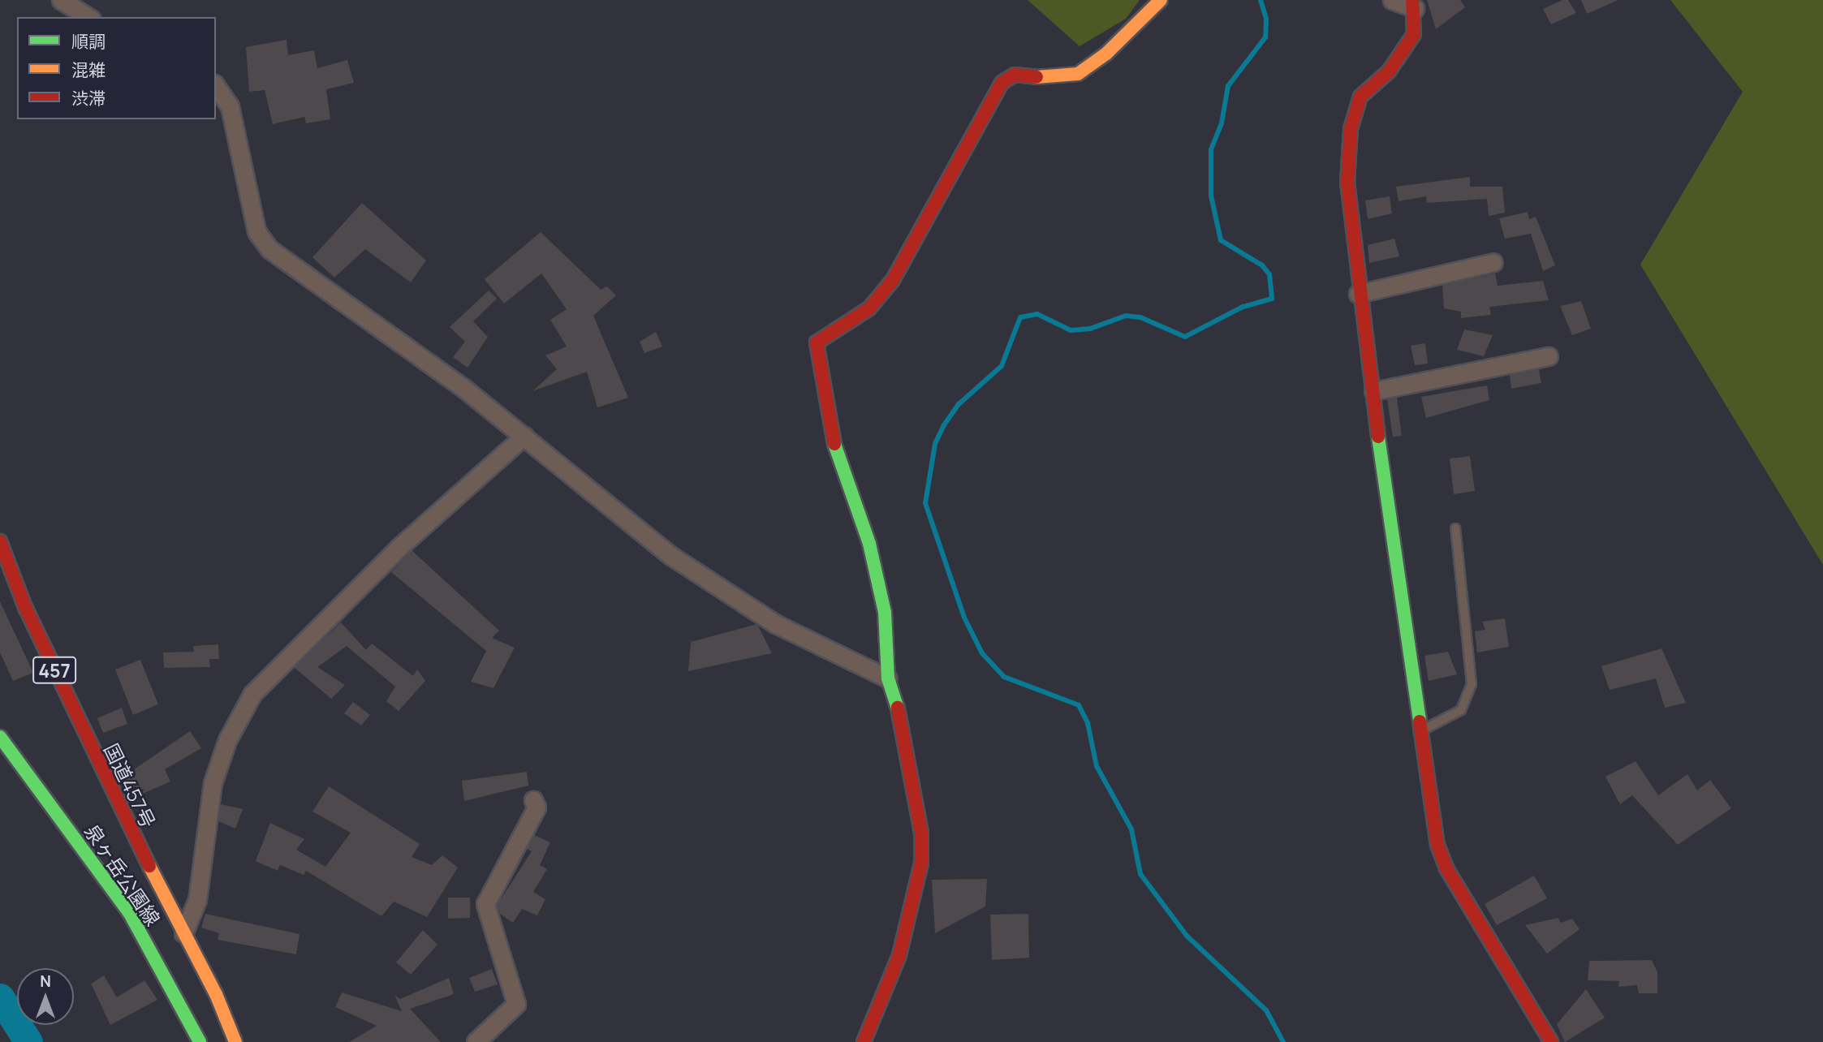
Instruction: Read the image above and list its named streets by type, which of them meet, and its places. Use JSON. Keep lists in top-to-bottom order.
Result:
{
  "streets": {
    "main road": ["457", "国道457号", "泉ヶ岳公園線"]
  },
  "legend": ["順調", "混雑", "渋滞"],
  "north": "top"
}
